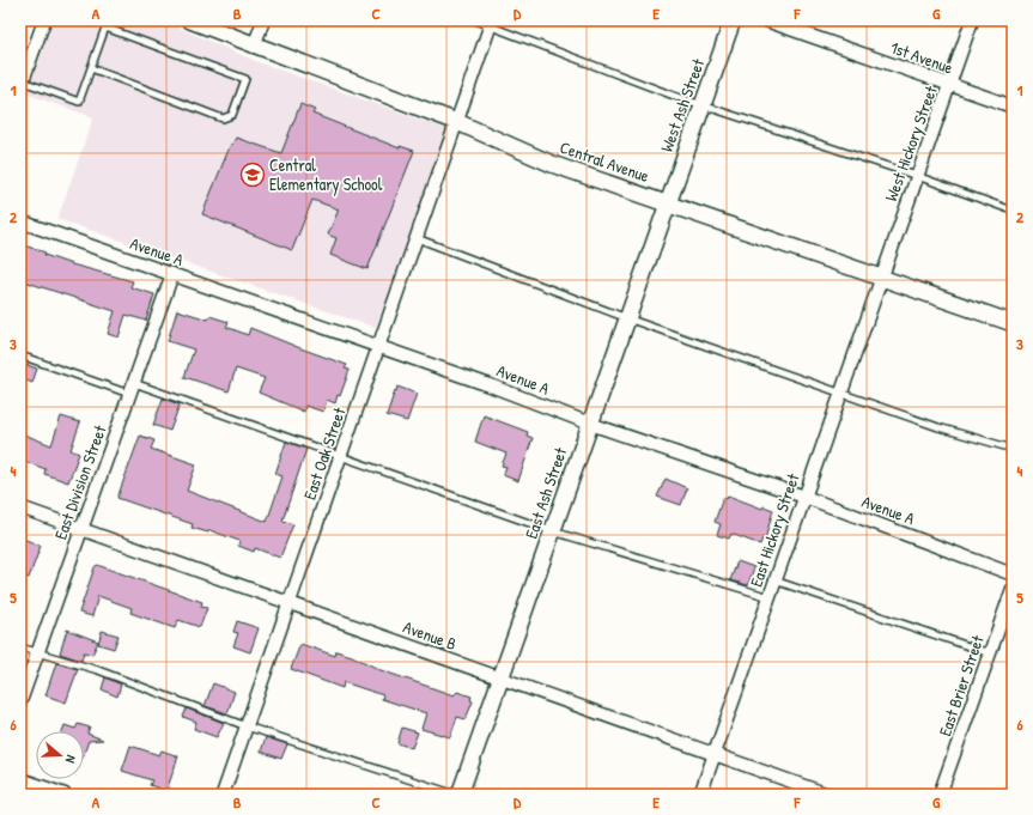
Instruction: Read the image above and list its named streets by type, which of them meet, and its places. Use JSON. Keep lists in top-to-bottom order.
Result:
{
  "streets": {
    "street": [
      "1st Avenue",
      "West Ash Street",
      "West Hickory Street",
      "Central Avenue",
      "Avenue A",
      "East Oak Street",
      "East Division Street",
      "East Ash Street",
      "East Hickory Street",
      "Avenue B",
      "East Brier Street"
    ]
  },
  "crossings": [
    ["1st Avenue", "West Hickory Street"],
    ["West Ash Street", "Central Avenue"],
    ["West Ash Street", "East Ash Street"],
    ["West Hickory Street", "Central Avenue"],
    ["West Hickory Street", "East Hickory Street"],
    ["Central Avenue", "East Oak Street"],
    ["Central Avenue", "East Ash Street"],
    ["Central Avenue", "East Hickory Street"],
    ["Avenue A", "East Oak Street"],
    ["Avenue A", "East Division Street"],
    ["Avenue A", "East Ash Street"],
    ["Avenue A", "East Hickory Street"],
    ["East Oak Street", "Avenue B"],
    ["East Division Street", "Avenue B"],
    ["East Ash Street", "Avenue B"],
    ["East Hickory Street", "Avenue B"]
  ],
  "places": {
    "school or university": ["Central Elementary School"]
  },
  "north": "right",
  "grid": {
    "columns": [
      "A",
      "B",
      "C",
      "D",
      "E",
      "F",
      "G"
    ],
    "rows": [
      "1",
      "2",
      "3",
      "4",
      "5",
      "6"
    ]
  }
}
